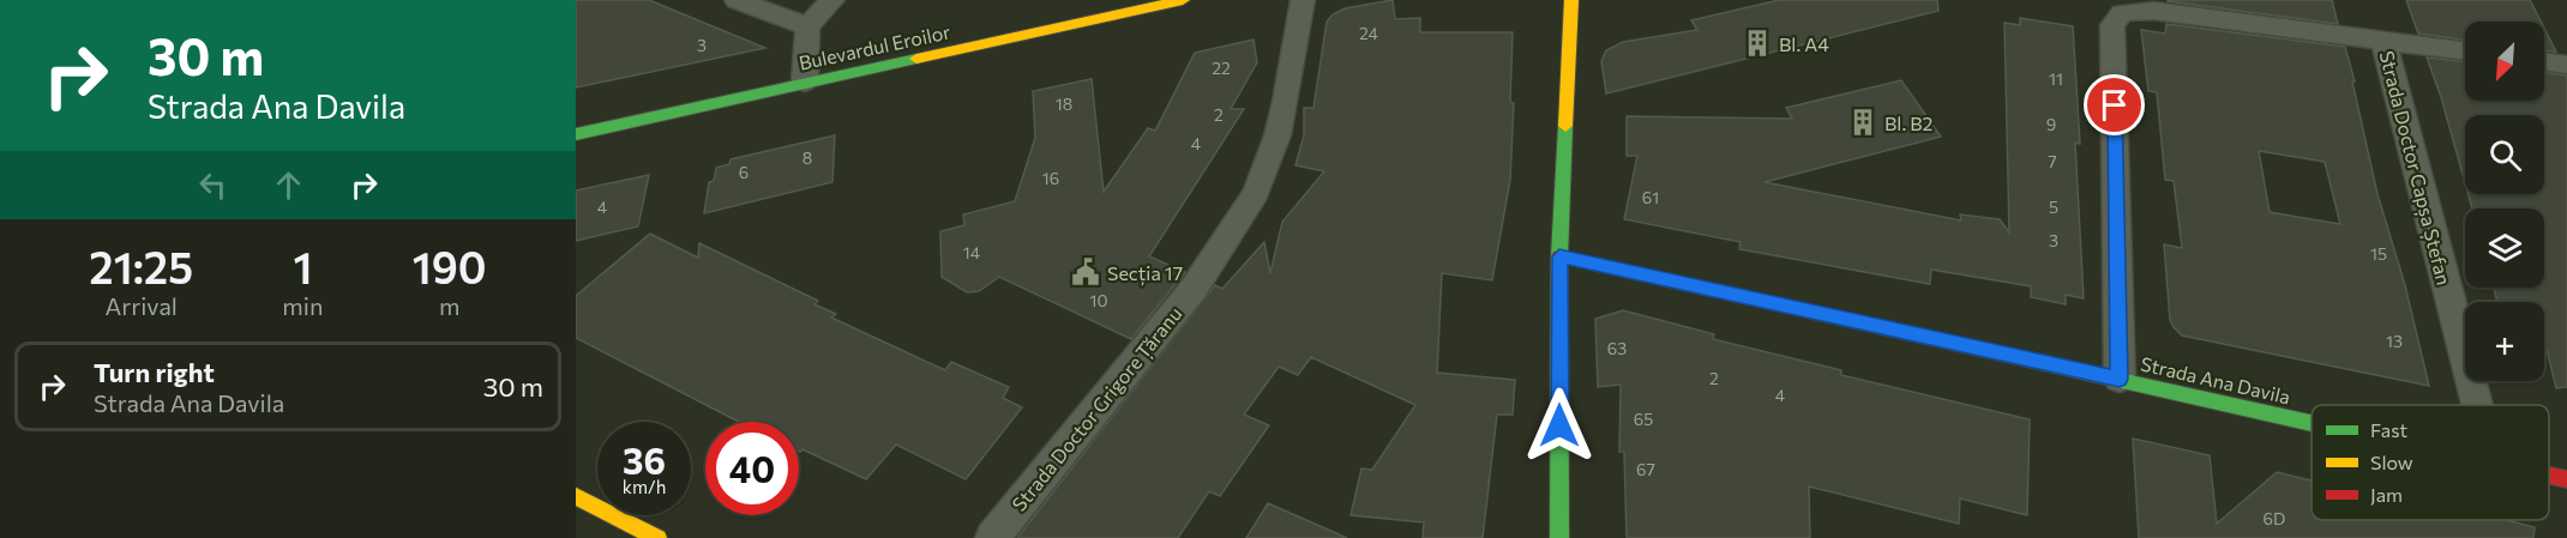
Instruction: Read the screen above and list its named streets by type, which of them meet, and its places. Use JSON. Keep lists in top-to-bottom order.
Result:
{
  "streets": {
    "street": [
      "Bulevardul Eroilor",
      "Strada Doctor Capșa Ștefan",
      "Strada Ana Davila",
      "Strada Doctor Grigore Țăranu"
    ]
  },
  "places": {
    "building": ["Bl. A4", "Bl. B2"],
    "public building": ["Secția 17"]
  },
  "house_numbers": [
    "24",
    "3",
    "22",
    "11",
    "18",
    "2",
    "9",
    "4",
    "8",
    "7",
    "6",
    "16",
    "61",
    "4",
    "5",
    "3",
    "14",
    "15",
    "10",
    "13",
    "63",
    "2",
    "4",
    "65",
    "67",
    "6D"
  ],
  "legend": ["Fast", "Slow", "Jam"],
  "north": "bottom left",
  "page": {
    "turn": ["30 m", "Strada Ana Davila"],
    "map_buttons": "+",
    "eta": [
      "21:25",
      "Arrival",
      "1",
      "min",
      "190",
      "m"
    ],
    "list": [
      {
        "name": "Turn right",
        "note": "Strada Ana Davila",
        "value": "30 m"
      }
    ],
    "speed": "36 km/h",
    "limit": "40"
  }
}
